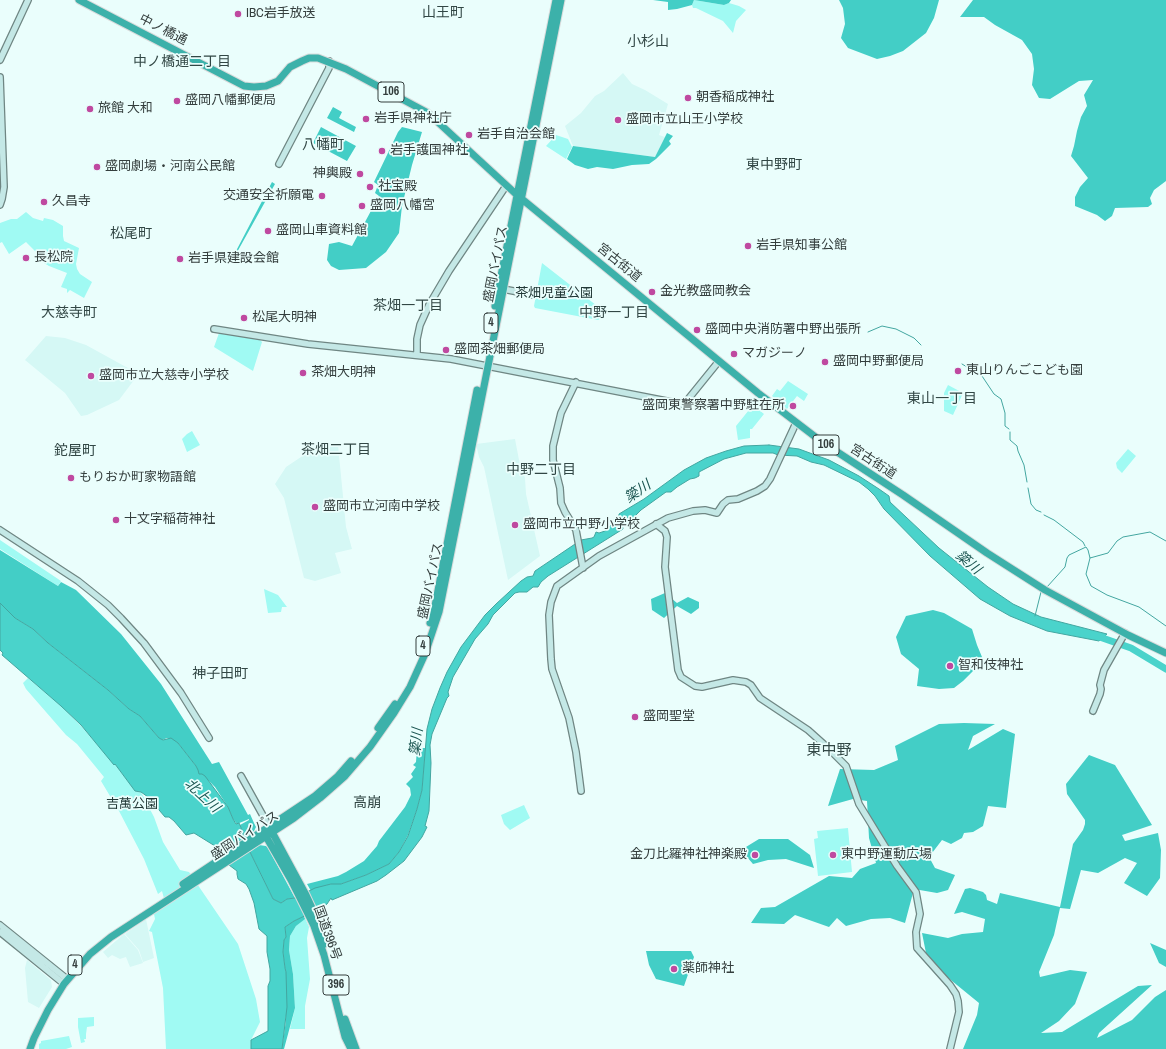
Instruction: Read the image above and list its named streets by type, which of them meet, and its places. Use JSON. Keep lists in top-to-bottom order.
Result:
{
  "streets": {
    "highway": [
      "中ノ橋通",
      "106",
      "宮古街道",
      "盛岡バイパス",
      "4",
      "国道396号",
      "396"
    ]
  },
  "crossings": [
    ["中ノ橋通", "宮古街道"],
    ["中ノ橋通", "盛岡バイパス"],
    ["宮古街道", "盛岡バイパス"],
    ["盛岡バイパス", "国道396号"]
  ],
  "districts": [
    "山王町",
    "小杉山",
    "中ノ橋通二丁目",
    "八幡町",
    "東中野町",
    "松尾町",
    "茶畑一丁目",
    "大慈寺町",
    "中野一丁目",
    "東山一丁目",
    "茶畑二丁目",
    "鉈屋町",
    "中野二丁目",
    "神子田町",
    "東中野",
    "高崩"
  ],
  "water": ["簗川", "北上川"],
  "parks": ["茶畑児童公園", "吉萬公園"],
  "places": [
    "IBC岩手放送",
    "朝香稲成神社",
    "盛岡八幡郵便局",
    "旅館 大和",
    "岩手県神社庁",
    "盛岡市立山王小学校",
    "岩手自治会館",
    "岩手護国神社",
    "盛岡劇場・河南公民館",
    "神輿殿",
    "社宝殿",
    "交通安全祈願電",
    "久昌寺",
    "盛岡八幡宮",
    "盛岡山車資料館",
    "岩手県知事公館",
    "長松院",
    "岩手県建設会館",
    "金光教盛岡教会",
    "松尾大明神",
    "盛岡中央消防署中野出張所",
    "盛岡茶畑郵便局",
    "マガジーノ",
    "盛岡中野郵便局",
    "東山りんごこども園",
    "茶畑大明神",
    "盛岡市立大慈寺小学校",
    "盛岡東警察署中野駐在所",
    "もりおか町家物語館",
    "盛岡市立河南中学校",
    "十文字稲荷神社",
    "盛岡市立中野小学校",
    "智和伎神社",
    "盛岡聖堂",
    "金刀比羅神社神楽殿",
    "東中野運動広場",
    "薬師神社"
  ]
}
